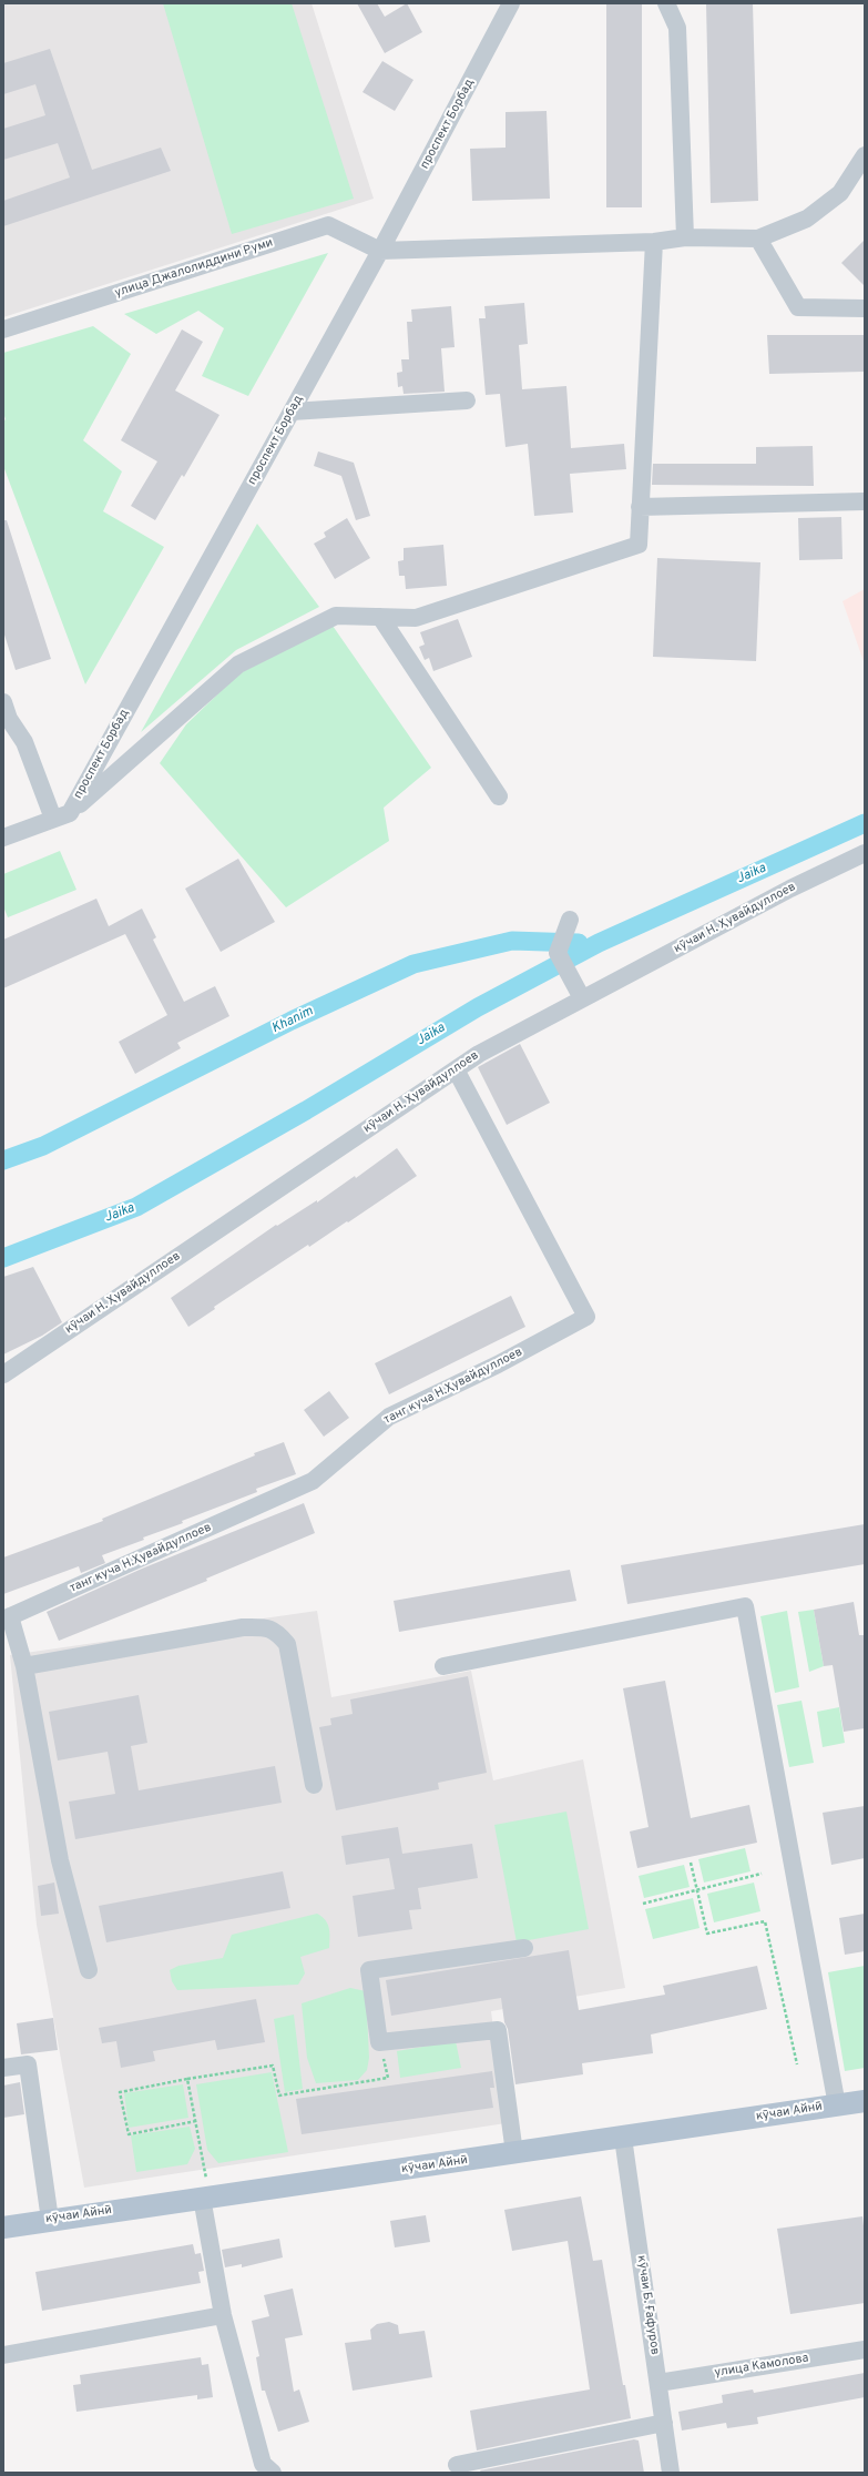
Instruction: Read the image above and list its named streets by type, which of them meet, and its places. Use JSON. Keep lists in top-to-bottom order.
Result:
{
  "streets": {
    "main road": ["кӯчаи Айнӣ"],
    "street": [
      "проспект Борбад",
      "улица Джалолиддини Руми",
      "кӯчаи Н. Ҳувайдуллоев",
      "танг куча Н.Ҳувайдуллоев",
      "кӯчаи Б. Ғафуров",
      "улица Камолова"
    ]
  },
  "crossings": [
    ["проспект Борбад", "улица Джалолиддини Руми"],
    ["кӯчаи Н. Ҳувайдуллоев", "танг куча Н.Ҳувайдуллоев"],
    ["кӯчаи Айнӣ", "кӯчаи Б. Ғафуров"],
    ["кӯчаи Б. Ғафуров", "улица Камолова"]
  ],
  "water": ["Jaika", "Khanim"]
}
